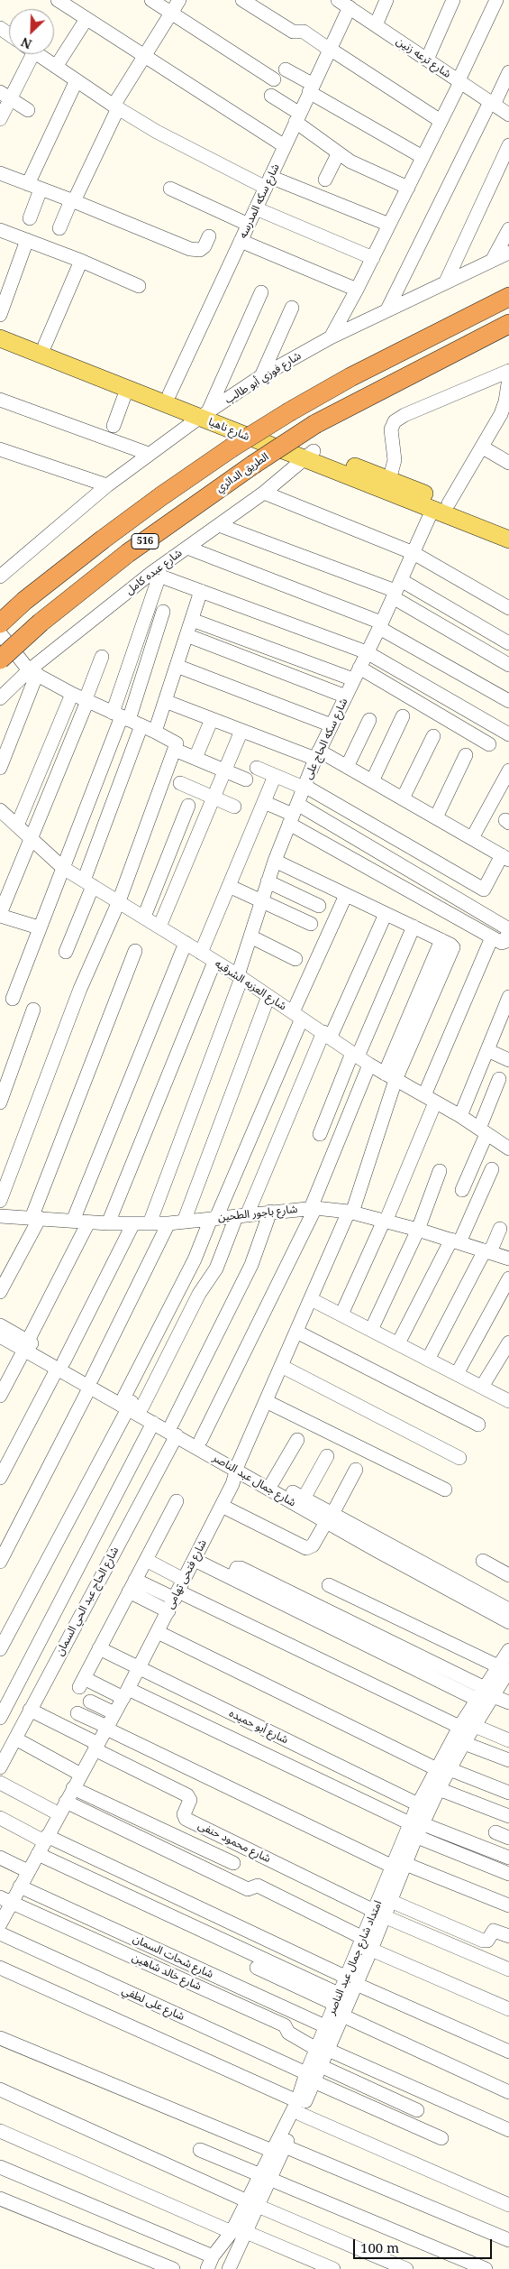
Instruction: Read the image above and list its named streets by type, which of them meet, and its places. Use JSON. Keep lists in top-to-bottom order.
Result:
{
  "streets": {
    "highway": ["الطريق الدائري", "516"],
    "main road": ["شارع ناهيا"],
    "street": [
      "شارع ترعه زنين",
      "شارع سكه المدرسه",
      "شارع فوزي أبو طالب",
      "شارع عبده كامل",
      "شارع سكه الحاج على",
      "شارع العزبه الشرقيه",
      "شارع باجور الطحين",
      "شارع جمال عبد الناصر",
      "شارع فتحى تهامى",
      "شارع الحاج عبد الحي السمان",
      "شارع أبو حميده",
      "شارع محمود حنفى",
      "شارع شحات السمان",
      "امتداد شارع جمال عبد الناصر",
      "شارع خالد شاهين",
      "شارع على لطفي"
    ]
  },
  "crossings": [
    ["شارع ترعه زنين", "شارع سكه المدرسه"],
    ["شارع سكه المدرسه", "شارع ناهيا"],
    ["شارع فوزي أبو طالب", "شارع ناهيا"],
    ["شارع ناهيا", "شارع عبده كامل"],
    ["شارع ناهيا", "شارع سكه الحاج على"],
    ["شارع سكه الحاج على", "شارع العزبه الشرقيه"],
    ["شارع سكه الحاج على", "شارع باجور الطحين"],
    ["شارع العزبه الشرقيه", "شارع فتحى تهامى"],
    ["شارع باجور الطحين", "شارع فتحى تهامى"],
    ["شارع باجور الطحين", "شارع الحاج عبد الحي السمان"],
    ["شارع جمال عبد الناصر", "شارع فتحى تهامى"],
    ["شارع جمال عبد الناصر", "شارع الحاج عبد الحي السمان"],
    ["شارع فتحى تهامى", "شارع أبو حميده"],
    ["شارع فتحى تهامى", "شارع محمود حنفى"],
    ["شارع فتحى تهامى", "شارع شحات السمان"],
    ["شارع فتحى تهامى", "شارع خالد شاهين"],
    ["شارع أبو حميده", "امتداد شارع جمال عبد الناصر"],
    ["شارع محمود حنفى", "امتداد شارع جمال عبد الناصر"],
    ["شارع شحات السمان", "امتداد شارع جمال عبد الناصر"],
    ["امتداد شارع جمال عبد الناصر", "شارع خالد شاهين"],
    ["امتداد شارع جمال عبد الناصر", "شارع على لطفي"]
  ],
  "scale_bar": "100 m",
  "north": "bottom left"
}
